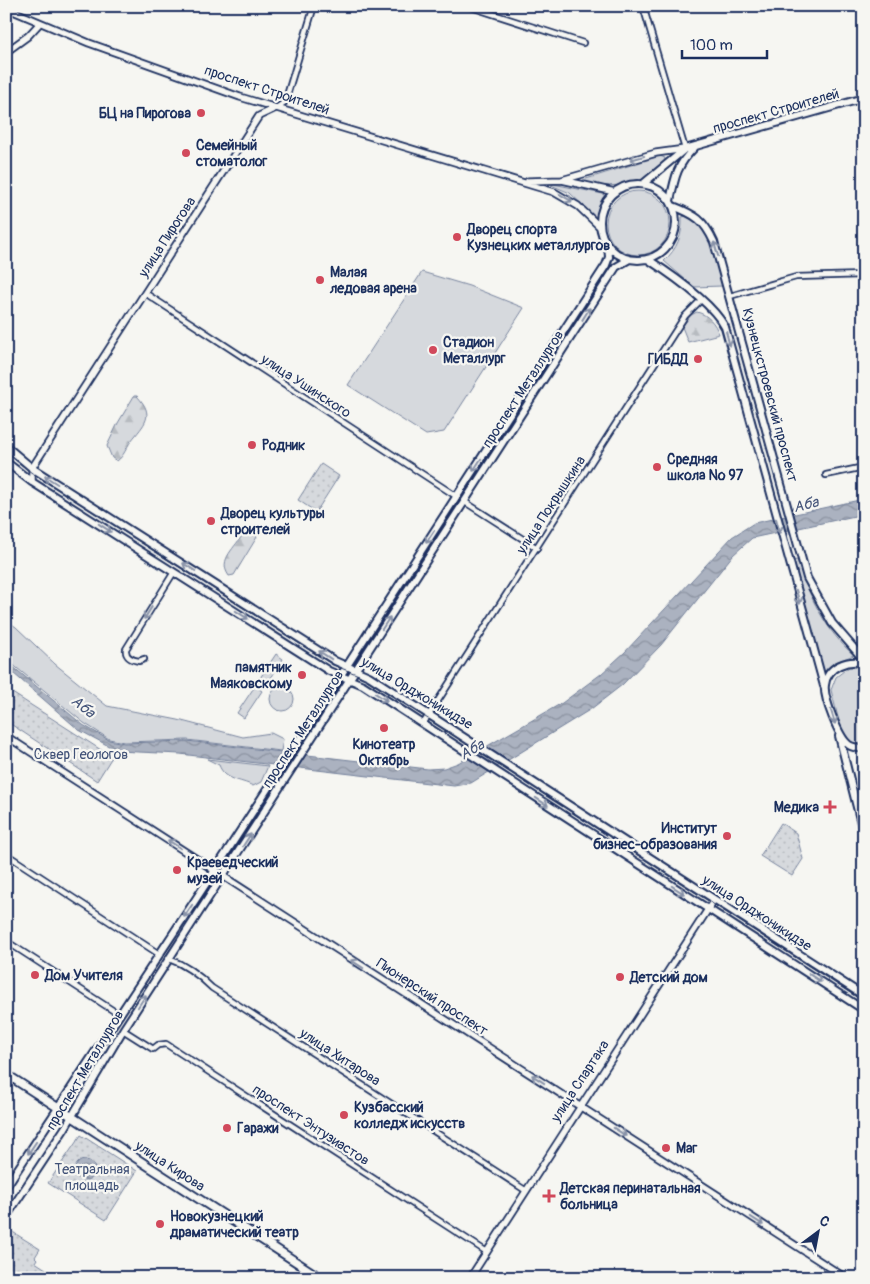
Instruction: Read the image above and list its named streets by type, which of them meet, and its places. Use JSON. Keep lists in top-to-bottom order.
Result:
{
  "streets": {
    "main road": [
      "проспект Строителей",
      "проспект Металлургов",
      "Кузнецкстроевский проспект",
      "улица Орджоникидзе",
      "улица Кирова"
    ],
    "street": [
      "улица Пирогова",
      "улица Ушинского",
      "улица Покрышкина",
      "Пионерский проспект",
      "улица Хитарова",
      "улица Спартака",
      "проспект Энтузиастов"
    ]
  },
  "crossings": [
    ["проспект Строителей", "улица Пирогова"],
    ["улица Пирогова", "улица Ушинского"],
    ["улица Пирогова", "улица Орджоникидзе"],
    ["улица Ушинского", "проспект Металлургов"],
    ["проспект Металлургов", "Кузнецкстроевский проспект"],
    ["проспект Металлургов", "улица Орджоникидзе"],
    ["проспект Металлургов", "Пионерский проспект"],
    ["проспект Металлургов", "улица Хитарова"],
    ["проспект Металлургов", "проспект Энтузиастов"],
    ["проспект Металлургов", "улица Кирова"],
    ["Кузнецкстроевский проспект", "улица Покрышкина"],
    ["улица Покрышкина", "улица Орджоникидзе"],
    ["улица Орджоникидзе", "улица Спартака"],
    ["Пионерский проспект", "улица Спартака"],
    ["улица Хитарова", "улица Спартака"],
    ["улица Спартака", "проспект Энтузиастов"]
  ],
  "water": ["Аба"],
  "parks": ["Сквер Геологов", "Театральная площадь"],
  "places": {
    "other": [
      "БЦ на Пирогова",
      "Семейный стоматолог",
      "Дворец спорта Кузнецких металлургов",
      "Малая ледовая арена",
      "Стадион Металлург",
      "ГИБДД",
      "Родник",
      "Средняя школа № 97",
      "Дворец культуры строителей",
      "памятник Маяковскому",
      "Кинотеатр Октябрь",
      "Институт бизнес-образования",
      "Краеведческий музей",
      "Дом Учителя",
      "Детский дом",
      "Кузбасский колледж искусств",
      "Гаражи",
      "Маг",
      "Новокузнецкий драматический театр"
    ],
    "health": ["Медика", "Детская перинатальная больница"]
  },
  "scale_bar": "100 m",
  "north": "top right"
}
